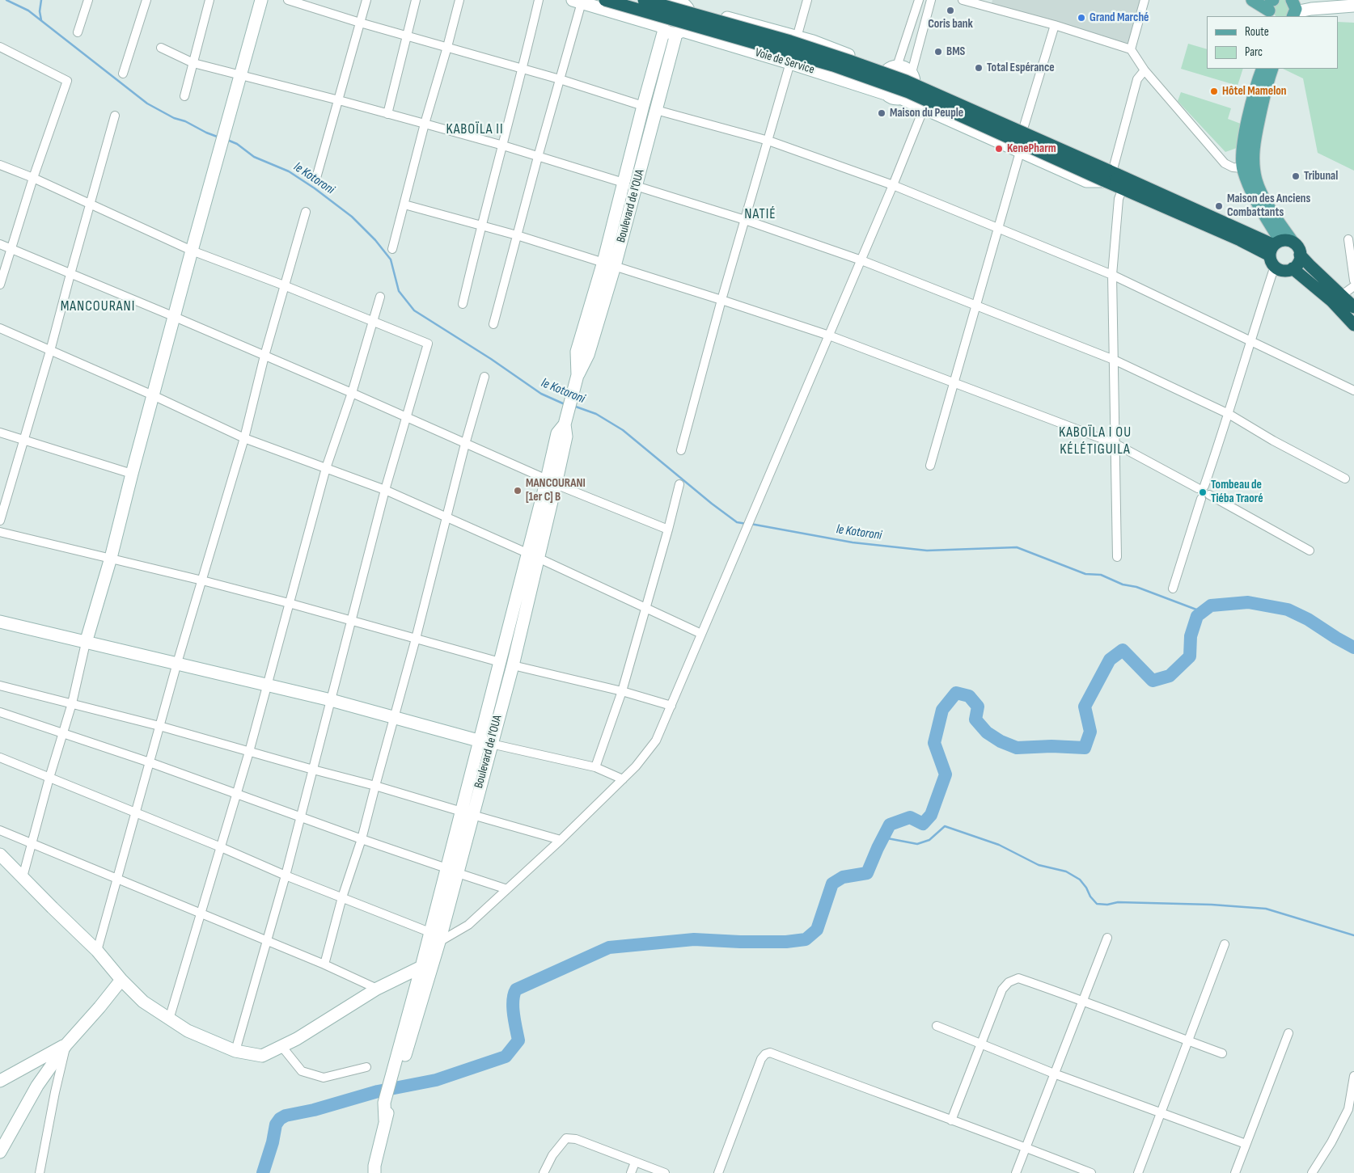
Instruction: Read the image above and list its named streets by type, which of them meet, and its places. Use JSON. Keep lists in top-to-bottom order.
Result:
{
  "streets": {
    "main road": ["Voie de Service", "Boulevard de l'OUA"]
  },
  "crossings": [
    ["Voie de Service", "Boulevard de l'OUA"]
  ],
  "districts": [
    "KABOÏLA II",
    "NATIÉ",
    "MANCOURANI",
    "KABOÏLA I OU KÉLÉTIGUILA"
  ],
  "water": ["le Kotoroni"],
  "places": [
    "Coris bank",
    "Grand Marché",
    "BMS",
    "Total Espérance",
    "Hôtel Mamelon",
    "Maison du Peuple",
    "KenePharm",
    "Tribunal",
    "Maison des Anciens Combattants",
    "MANCOURANI [1er C] B",
    "Tombeau de Tiéba Traoré"
  ],
  "legend": ["Route", "Parc"]
}
